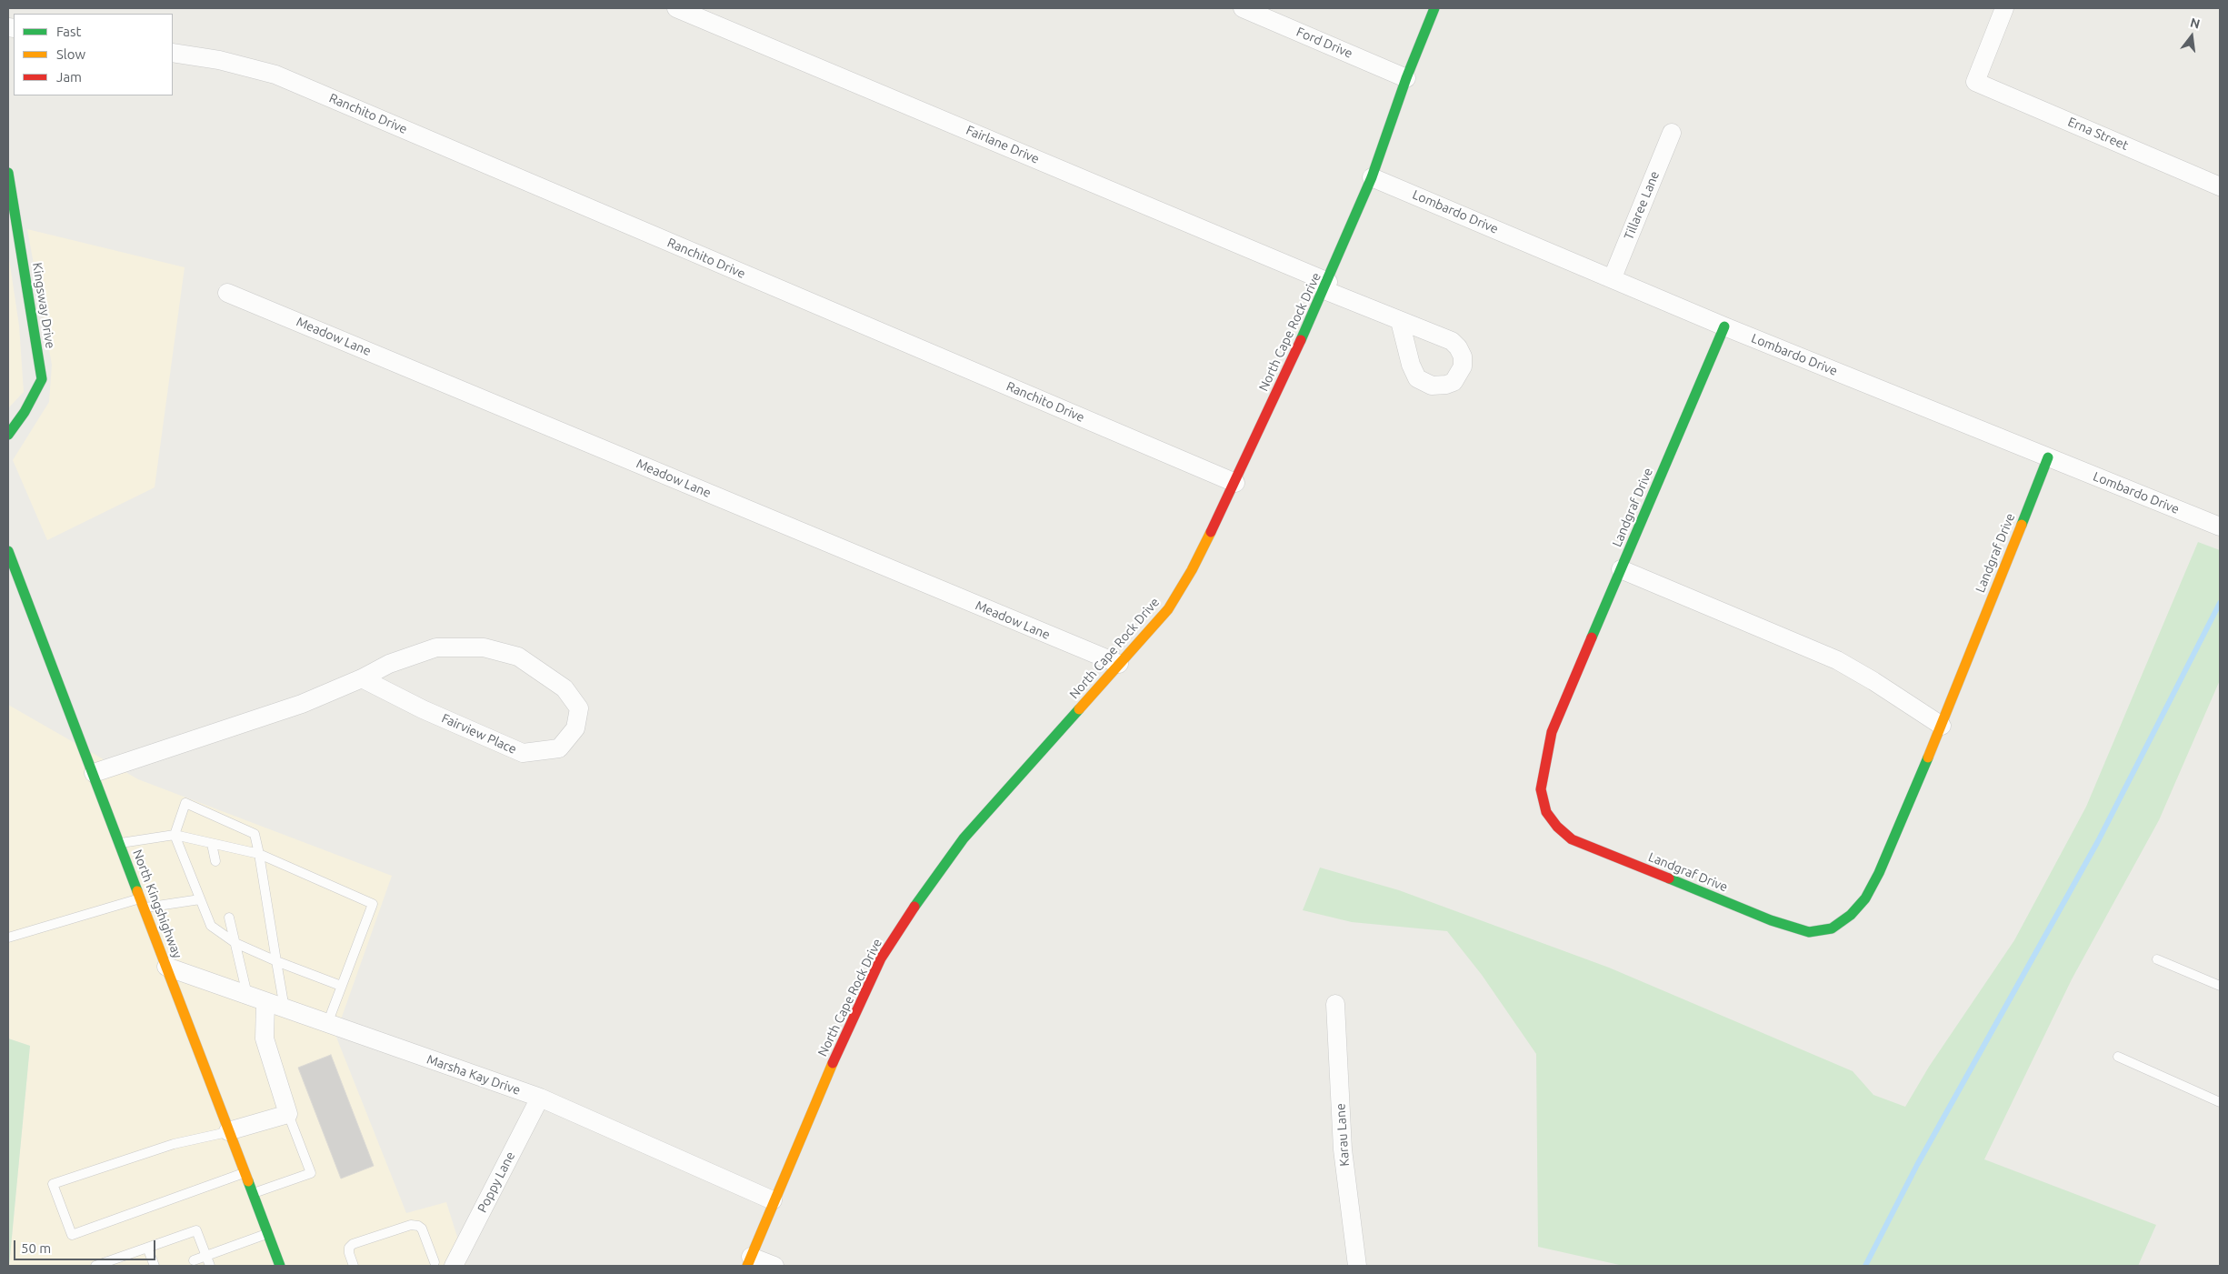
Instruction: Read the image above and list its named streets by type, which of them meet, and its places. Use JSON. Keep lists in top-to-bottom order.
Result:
{
  "streets": {
    "street": [
      "Ford Drive",
      "Ranchito Drive",
      "Erna Street",
      "Fairlane Drive",
      "Tillaree Lane",
      "Lombardo Drive",
      "Kingsway Drive",
      "North Cape Rock Drive",
      "Meadow Lane",
      "Landgraf Drive",
      "Fairview Place",
      "North Kingshighway",
      "Marsha Kay Drive",
      "Karau Lane",
      "Poppy Lane"
    ]
  },
  "crossings": [
    ["Ford Drive", "North Cape Rock Drive"],
    ["Ranchito Drive", "North Cape Rock Drive"],
    ["Fairlane Drive", "North Cape Rock Drive"],
    ["Tillaree Lane", "Lombardo Drive"],
    ["Lombardo Drive", "North Cape Rock Drive"],
    ["Lombardo Drive", "Landgraf Drive"],
    ["North Cape Rock Drive", "Meadow Lane"],
    ["North Cape Rock Drive", "Marsha Kay Drive"],
    ["Fairview Place", "North Kingshighway"],
    ["North Kingshighway", "Marsha Kay Drive"],
    ["Marsha Kay Drive", "Poppy Lane"]
  ],
  "legend": ["Fast", "Slow", "Jam"],
  "scale_bar": "50 m",
  "north": "top"
}
